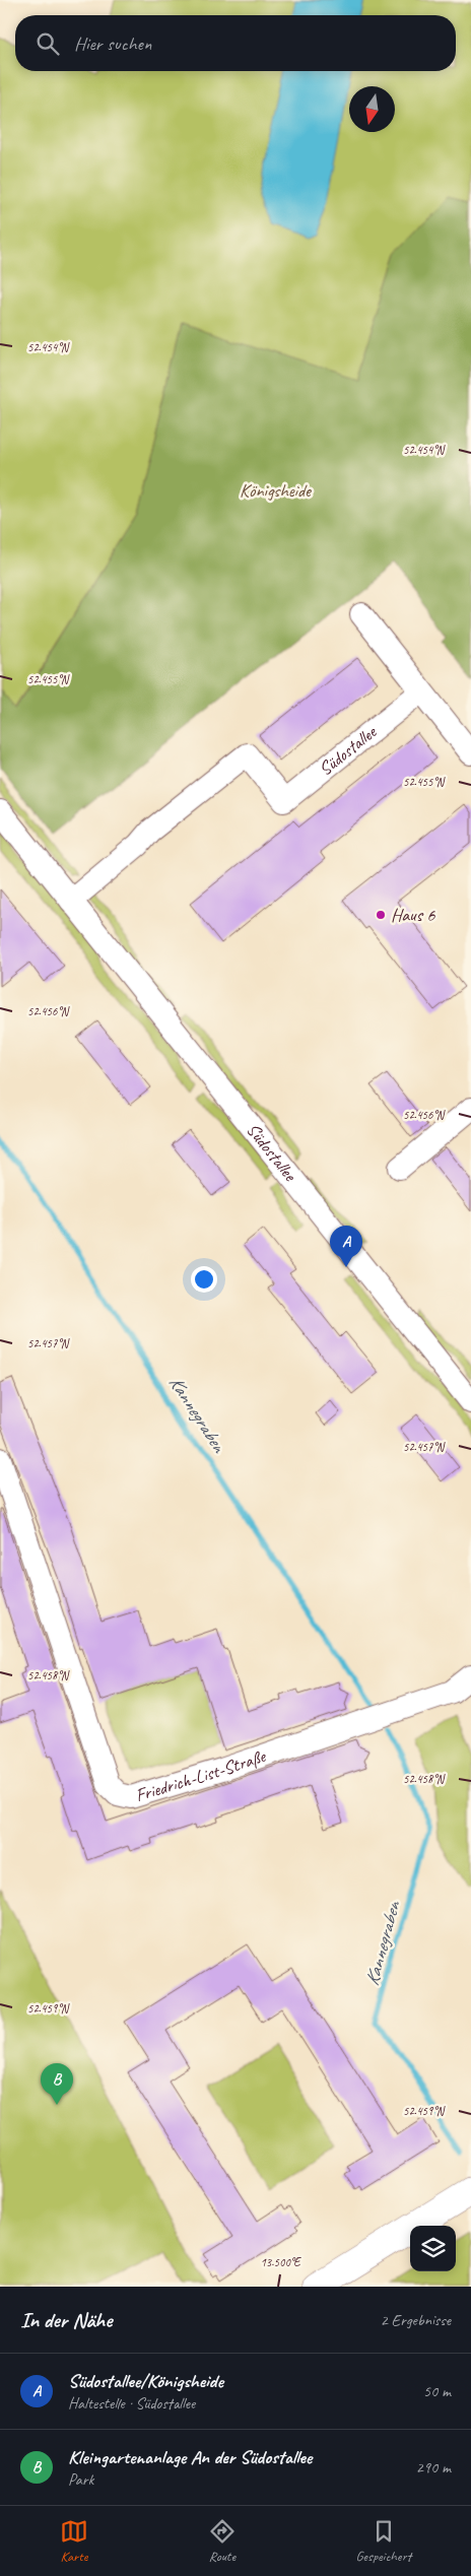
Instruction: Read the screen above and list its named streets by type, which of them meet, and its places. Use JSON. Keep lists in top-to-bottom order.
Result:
{
  "streets": {
    "street": ["Südostallee", "Friedrich-List-Straße"]
  },
  "water": ["Kannegraben"],
  "parks": ["Königsheide"],
  "places": ["Haus 6"],
  "north": "bottom",
  "page": {
    "search": "Hier suchen",
    "pins": ["A", "B"],
    "heading": ["In der Nähe", "2 Ergebnisse"],
    "list": [
      {
        "mark": "A",
        "name": "Südostallee/Königsheide",
        "note": "Haltestelle · Südostallee",
        "value": "50 m"
      },
      {
        "mark": "B",
        "name": "Kleingartenanlage An der Südostallee",
        "note": "Park",
        "value": "290 m"
      }
    ],
    "nav": ["Karte", "Route", "Gespeichert"]
  },
  "coordinates": [
    "52.454°N",
    "52.455°N",
    "52.456°N",
    "52.457°N",
    "52.458°N",
    "52.459°N",
    "13.500°E"
  ]
}
